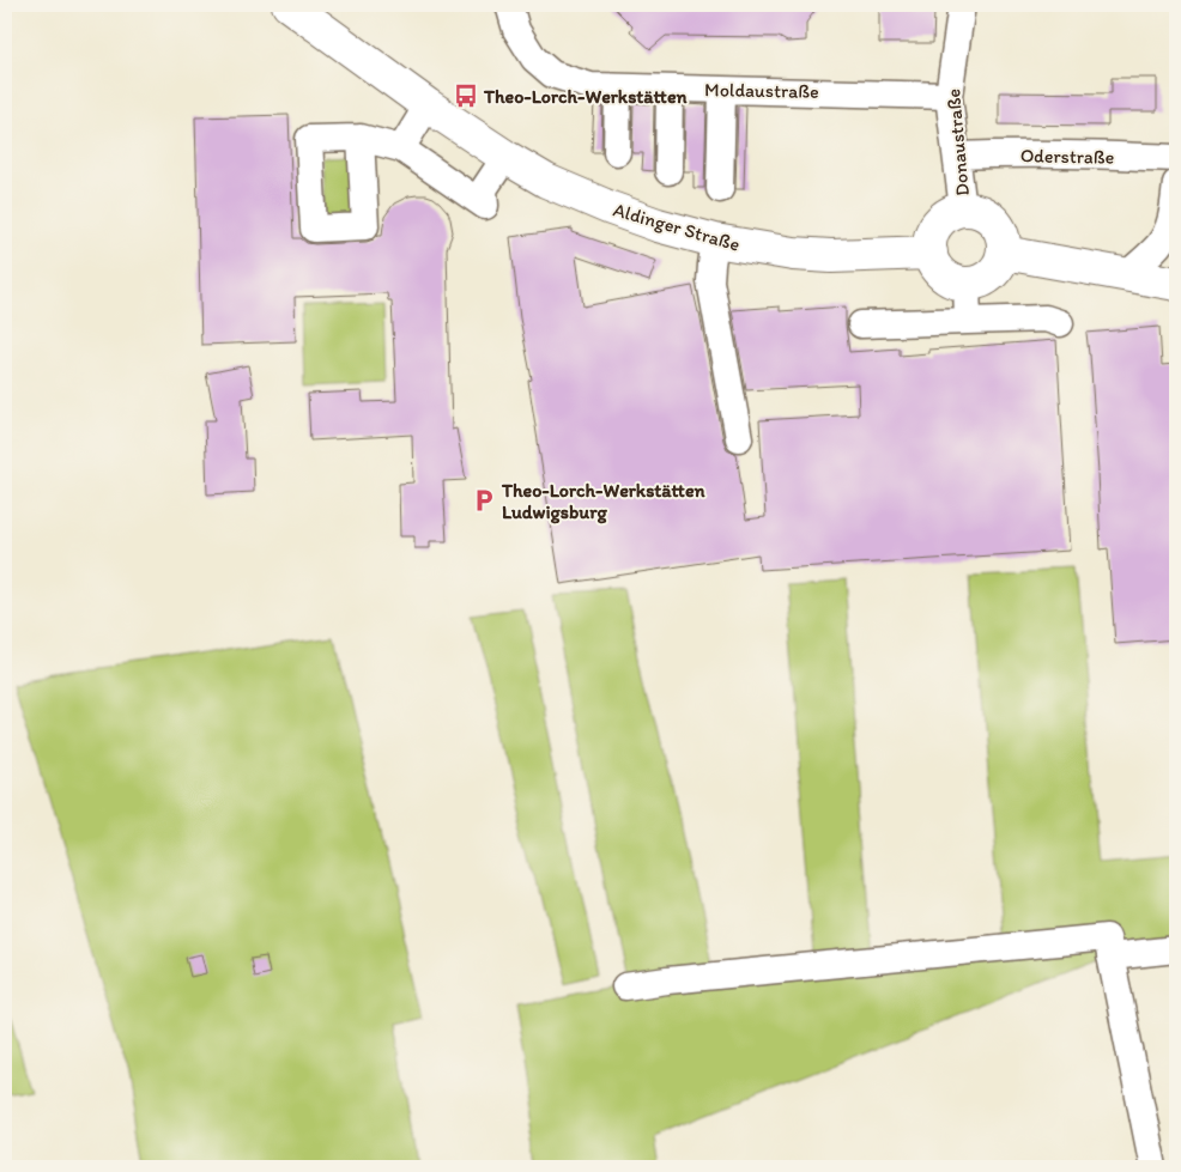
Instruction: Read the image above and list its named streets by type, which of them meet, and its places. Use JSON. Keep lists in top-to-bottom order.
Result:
{
  "streets": {
    "main road": ["Aldinger Straße"],
    "street": ["Moldaustraße", "Donaustraße", "Oderstraße"]
  },
  "crossings": [
    ["Moldaustraße", "Donaustraße"],
    ["Donaustraße", "Oderstraße"],
    ["Donaustraße", "Aldinger Straße"]
  ],
  "places": {
    "bus stop": ["Theo-Lorch-Werkstätten"],
    "parking": ["Theo-Lorch-Werkstätten Ludwigsburg"]
  }
}
